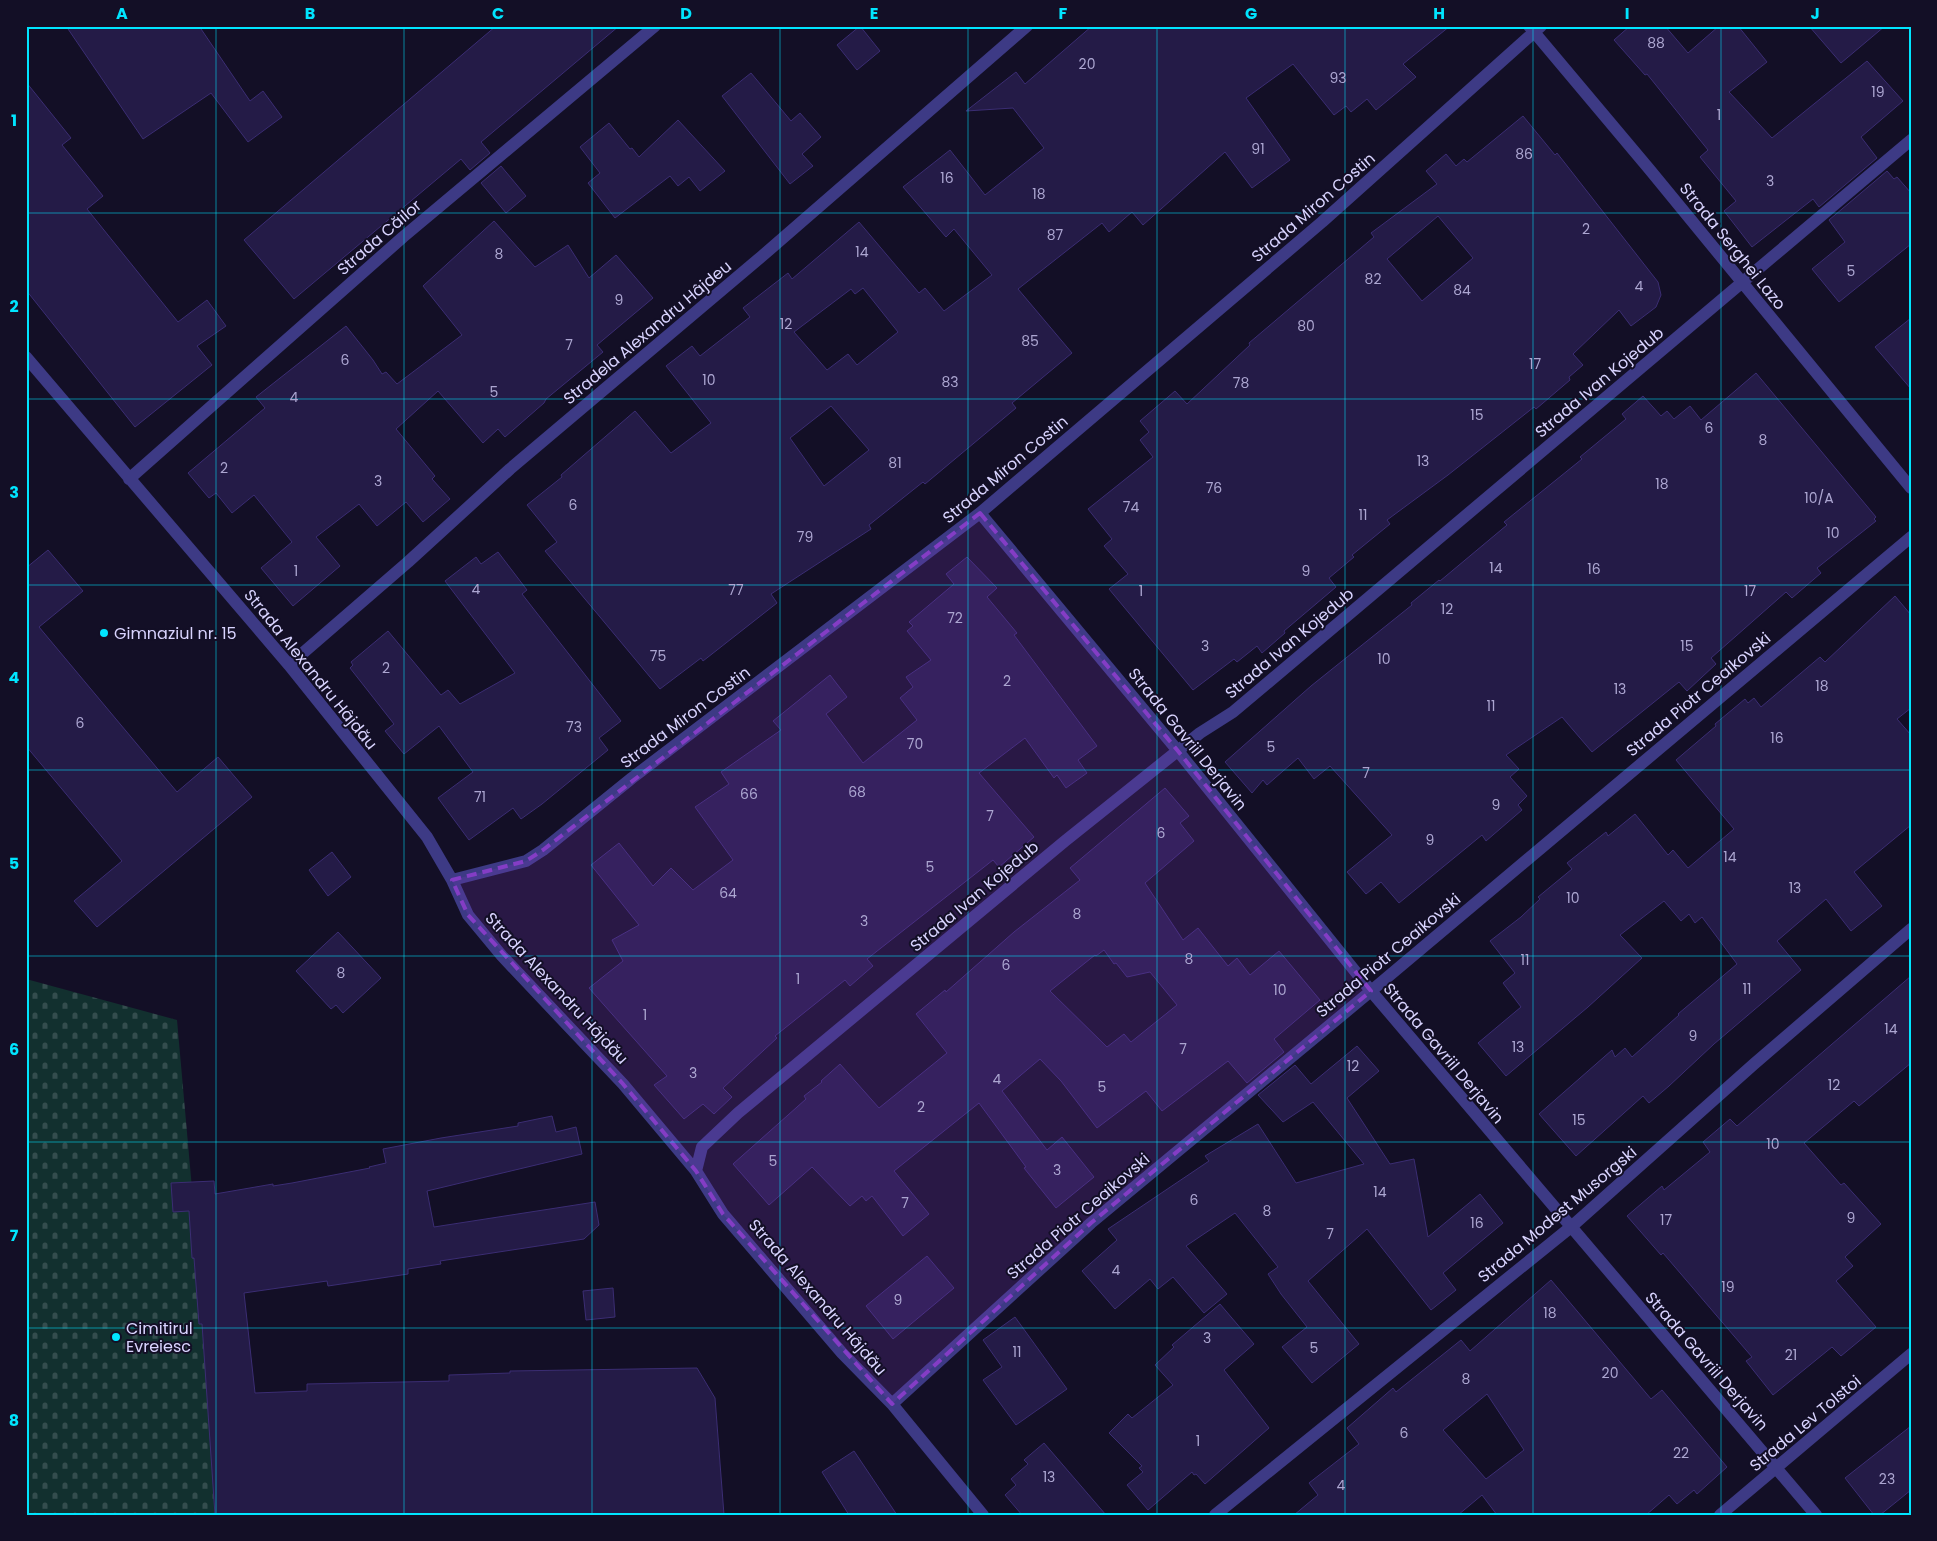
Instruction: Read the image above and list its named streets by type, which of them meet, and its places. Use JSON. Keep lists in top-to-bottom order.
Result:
{
  "streets": {
    "street": [
      "Strada Miron Costin",
      "Strada Căilor",
      "Strada Serghei Lazo",
      "Stradela Alexandru Hâjdeu",
      "Strada Ivan Kojedub",
      "Strada Alexandru Hâjdău",
      "Strada Piotr Ceaikovski",
      "Strada Gavriil Derjavin",
      "Strada Modest Musorgski",
      "Strada Lev Tolstoi"
    ]
  },
  "crossings": [
    ["Strada Miron Costin", "Strada Serghei Lazo"],
    ["Strada Miron Costin", "Strada Alexandru Hâjdău"],
    ["Strada Miron Costin", "Strada Gavriil Derjavin"],
    ["Strada Căilor", "Strada Alexandru Hâjdău"],
    ["Strada Serghei Lazo", "Strada Ivan Kojedub"],
    ["Stradela Alexandru Hâjdeu", "Strada Alexandru Hâjdău"],
    ["Strada Ivan Kojedub", "Strada Alexandru Hâjdău"],
    ["Strada Ivan Kojedub", "Strada Gavriil Derjavin"],
    ["Strada Alexandru Hâjdău", "Strada Piotr Ceaikovski"],
    ["Strada Piotr Ceaikovski", "Strada Gavriil Derjavin"],
    ["Strada Gavriil Derjavin", "Strada Modest Musorgski"],
    ["Strada Gavriil Derjavin", "Strada Lev Tolstoi"]
  ],
  "places": ["Gimnaziul nr. 15", "Cimitirul Evreiesc"],
  "house_numbers": [
    "88",
    "20",
    "93",
    "19",
    "1",
    "91",
    "86",
    "16",
    "3",
    "18",
    "2",
    "87",
    "14",
    "8",
    "5",
    "82",
    "4",
    "84",
    "9",
    "12",
    "80",
    "85",
    "7",
    "6",
    "17",
    "10",
    "83",
    "78",
    "5",
    "4",
    "15",
    "6",
    "8",
    "13",
    "81",
    "2",
    "3",
    "18",
    "76",
    "10/A",
    "6",
    "74",
    "11",
    "10",
    "79",
    "14",
    "16",
    "1",
    "9",
    "4",
    "77",
    "1",
    "17",
    "12",
    "72",
    "3",
    "15",
    "75",
    "10",
    "2",
    "2",
    "18",
    "13",
    "11",
    "6",
    "73",
    "16",
    "70",
    "5",
    "7",
    "68",
    "66",
    "71",
    "9",
    "7",
    "6",
    "9",
    "14",
    "5",
    "13",
    "64",
    "10",
    "8",
    "3",
    "8",
    "11",
    "6",
    "8",
    "1",
    "11",
    "10",
    "1",
    "14",
    "9",
    "13",
    "7",
    "12",
    "3",
    "4",
    "12",
    "5",
    "2",
    "15",
    "10",
    "5",
    "3",
    "14",
    "6",
    "7",
    "8",
    "9",
    "17",
    "16",
    "7",
    "4",
    "19",
    "9",
    "18",
    "3",
    "5",
    "11",
    "21",
    "20",
    "8",
    "6",
    "1",
    "22",
    "13",
    "23",
    "4"
  ],
  "grid": {
    "columns": [
      "A",
      "B",
      "C",
      "D",
      "E",
      "F",
      "G",
      "H",
      "I",
      "J"
    ],
    "rows": [
      "1",
      "2",
      "3",
      "4",
      "5",
      "6",
      "7",
      "8"
    ]
  }
}
